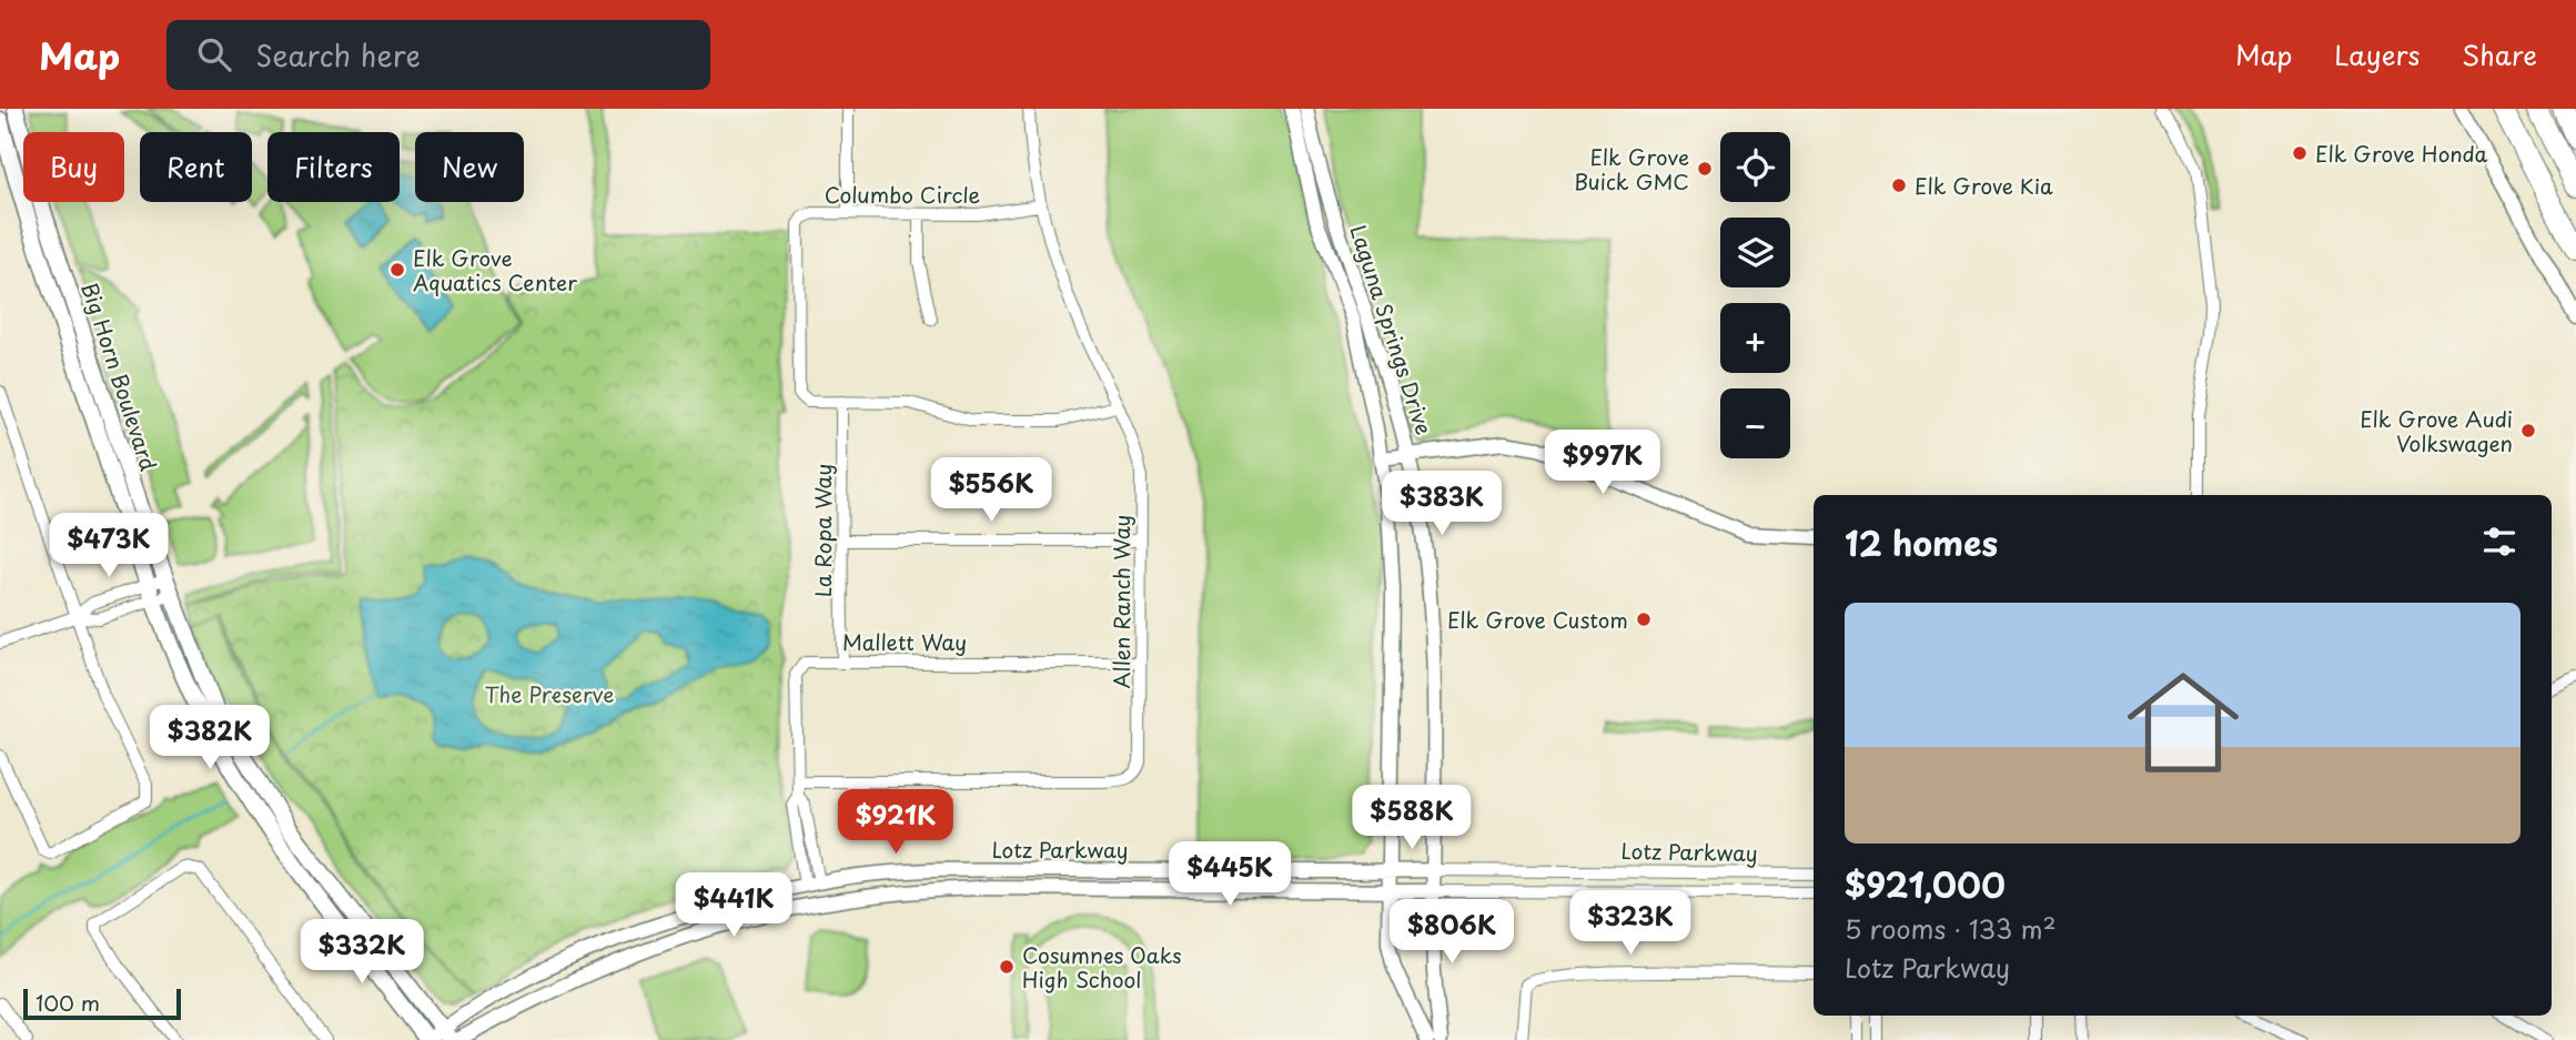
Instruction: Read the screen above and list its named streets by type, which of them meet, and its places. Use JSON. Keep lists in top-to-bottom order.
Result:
{
  "streets": {
    "main road": ["Big Horn Boulevard"],
    "street": [
      "Columbo Circle",
      "Laguna Springs Drive",
      "La Ropa Way",
      "Allen Ranch Way",
      "Mallett Way",
      "Lotz Parkway"
    ]
  },
  "crossings": [
    ["Columbo Circle", "La Ropa Way"],
    ["Columbo Circle", "Allen Ranch Way"],
    ["Laguna Springs Drive", "Lotz Parkway"],
    ["Big Horn Boulevard", "Lotz Parkway"],
    ["La Ropa Way", "Mallett Way"],
    ["Allen Ranch Way", "Mallett Way"],
    ["Mallett Way", "Lotz Parkway"]
  ],
  "parks": ["The Preserve"],
  "places": [
    "Elk Grove Honda",
    "Elk Grove Buick GMC",
    "Elk Grove Kia",
    "Elk Grove Aquatics Center",
    "Elk Grove Audi Volkswagen",
    "Elk Grove Custom",
    "Cosumnes Oaks High School"
  ],
  "scale_bar": "100 m",
  "page": {
    "header": "Map",
    "search": "Search here",
    "nav": ["Map", "Layers", "Share"],
    "map_buttons": ["+", "−"],
    "chip": [
      "Buy",
      "Rent",
      "Filters",
      "New"
    ],
    "price": [
      "$997K",
      "$556K",
      "$383K",
      "$473K",
      "$382K",
      "$588K",
      "$921K",
      "$445K",
      "$441K",
      "$323K",
      "$806K",
      "$332K"
    ],
    "heading": "12 homes",
    "list": [
      {
        "name": "$921,000",
        "note": "5 rooms · 133 m² · Lotz Parkway"
      }
    ],
    "scale": "100 m"
  }
}
